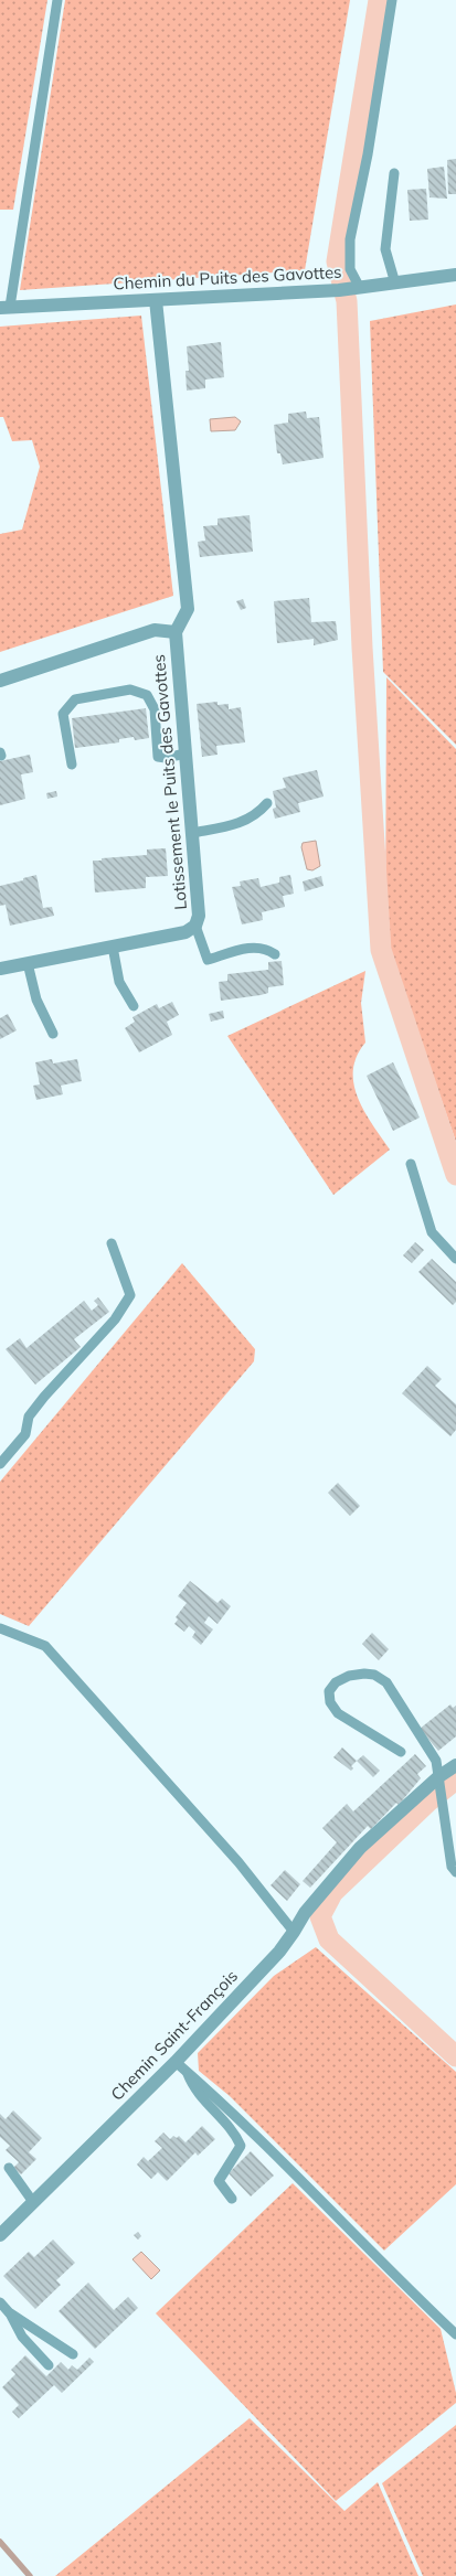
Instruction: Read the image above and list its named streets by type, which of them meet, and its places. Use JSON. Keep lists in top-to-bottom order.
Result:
{
  "streets": {
    "street": ["Chemin du Puits des Gavottes", "Lotissement le Puits des Gavottes", "Chemin Saint-François"]
  },
  "crossings": [
    ["Chemin du Puits des Gavottes", "Lotissement le Puits des Gavottes"]
  ]
}
